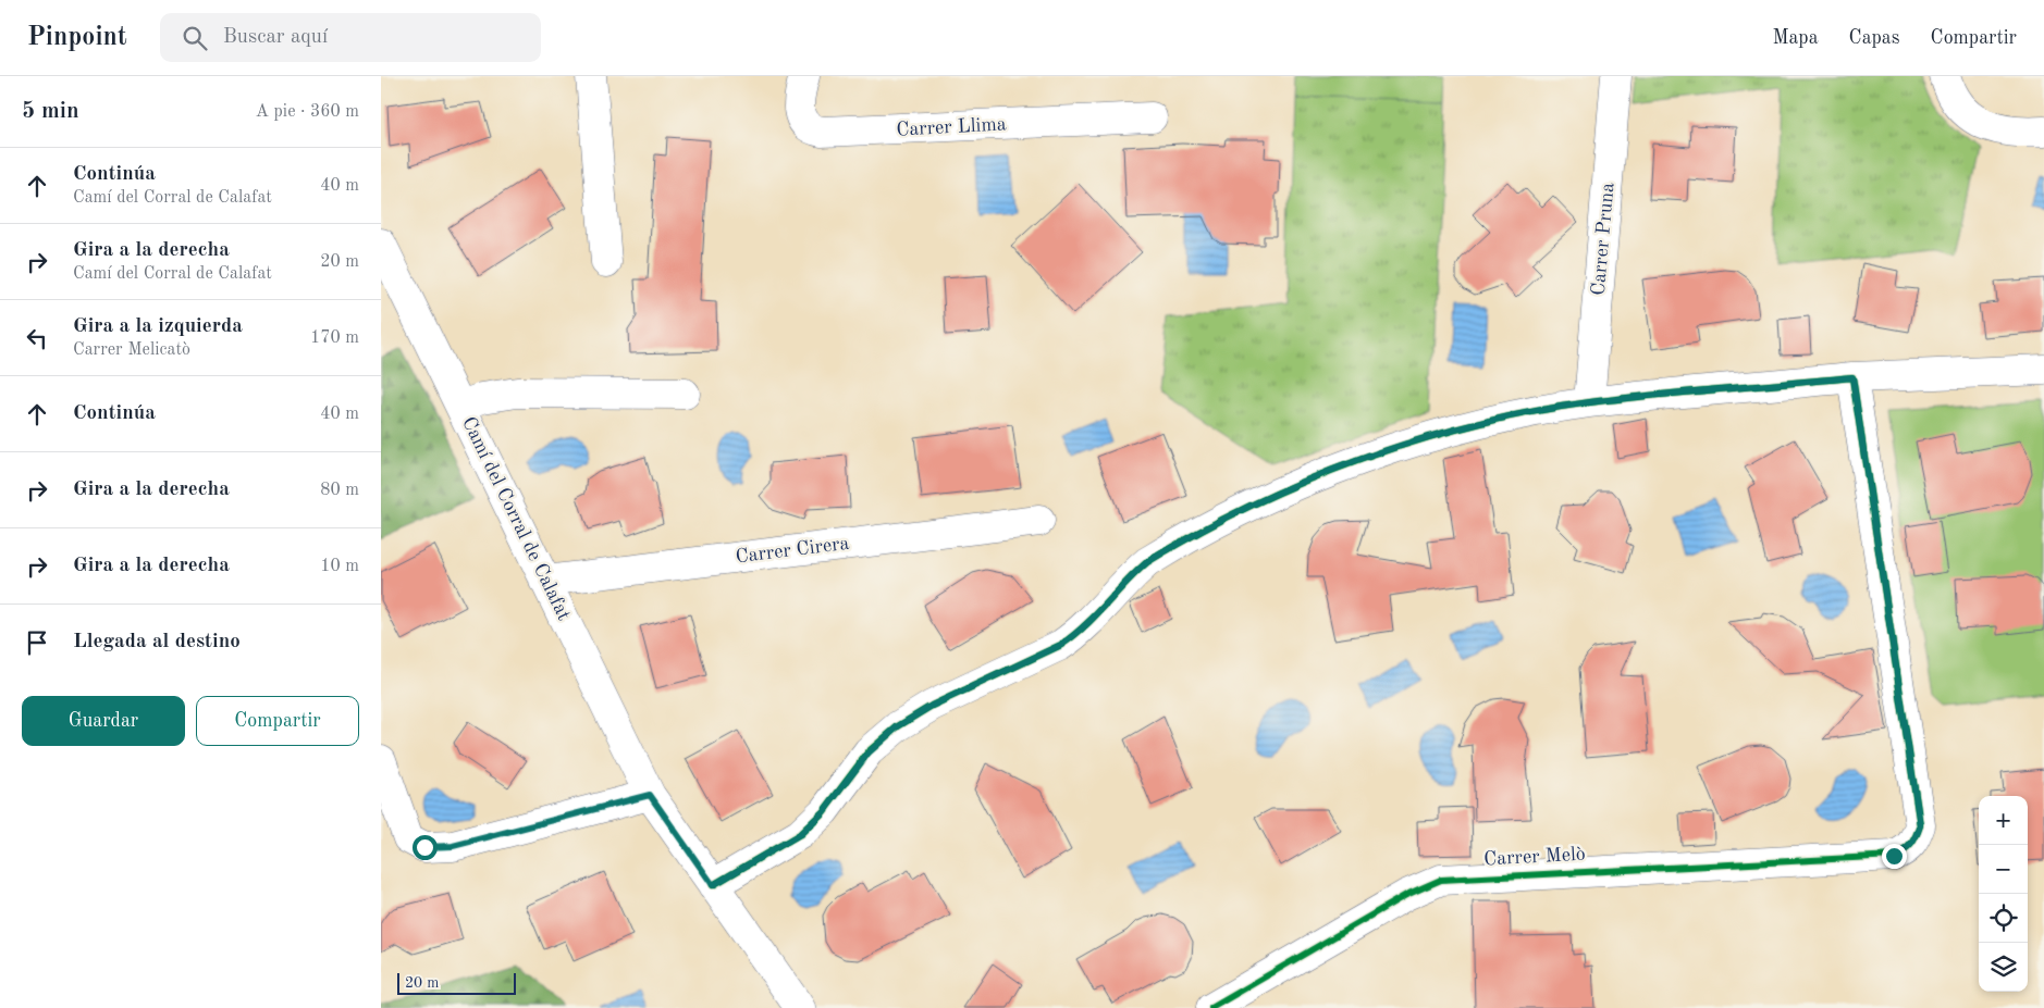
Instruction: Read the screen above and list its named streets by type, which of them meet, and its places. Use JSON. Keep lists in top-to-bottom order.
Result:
{
  "streets": {
    "street": [
      "Carrer Llima",
      "Carrer Pruna",
      "Camí del Corral de Calafat",
      "Carrer Cirera",
      "Carrer Melò"
    ]
  },
  "crossings": [
    ["Camí del Corral de Calafat", "Carrer Cirera"]
  ],
  "scale_bar": "20 m",
  "page": {
    "header": "Pinpoint",
    "search": "Buscar aquí",
    "nav": ["Mapa", "Capas", "Compartir"],
    "heading": ["5 min", "A pie · 360 m"],
    "list": [
      ["Continúa", "Camí del Corral de Calafat", "40 m"],
      ["Gira a la derecha", "Camí del Corral de Calafat", "20 m"],
      ["Gira a la izquierda", "Carrer Melicatò", "170 m"],
      ["Continúa", "40 m"],
      ["Gira a la derecha", "80 m"],
      ["Gira a la derecha", "10 m"],
      "Llegada al destino"
    ],
    "buttons": ["Guardar", "Compartir"],
    "map_buttons": ["+", "−"],
    "scale": "20 m"
  }
}
